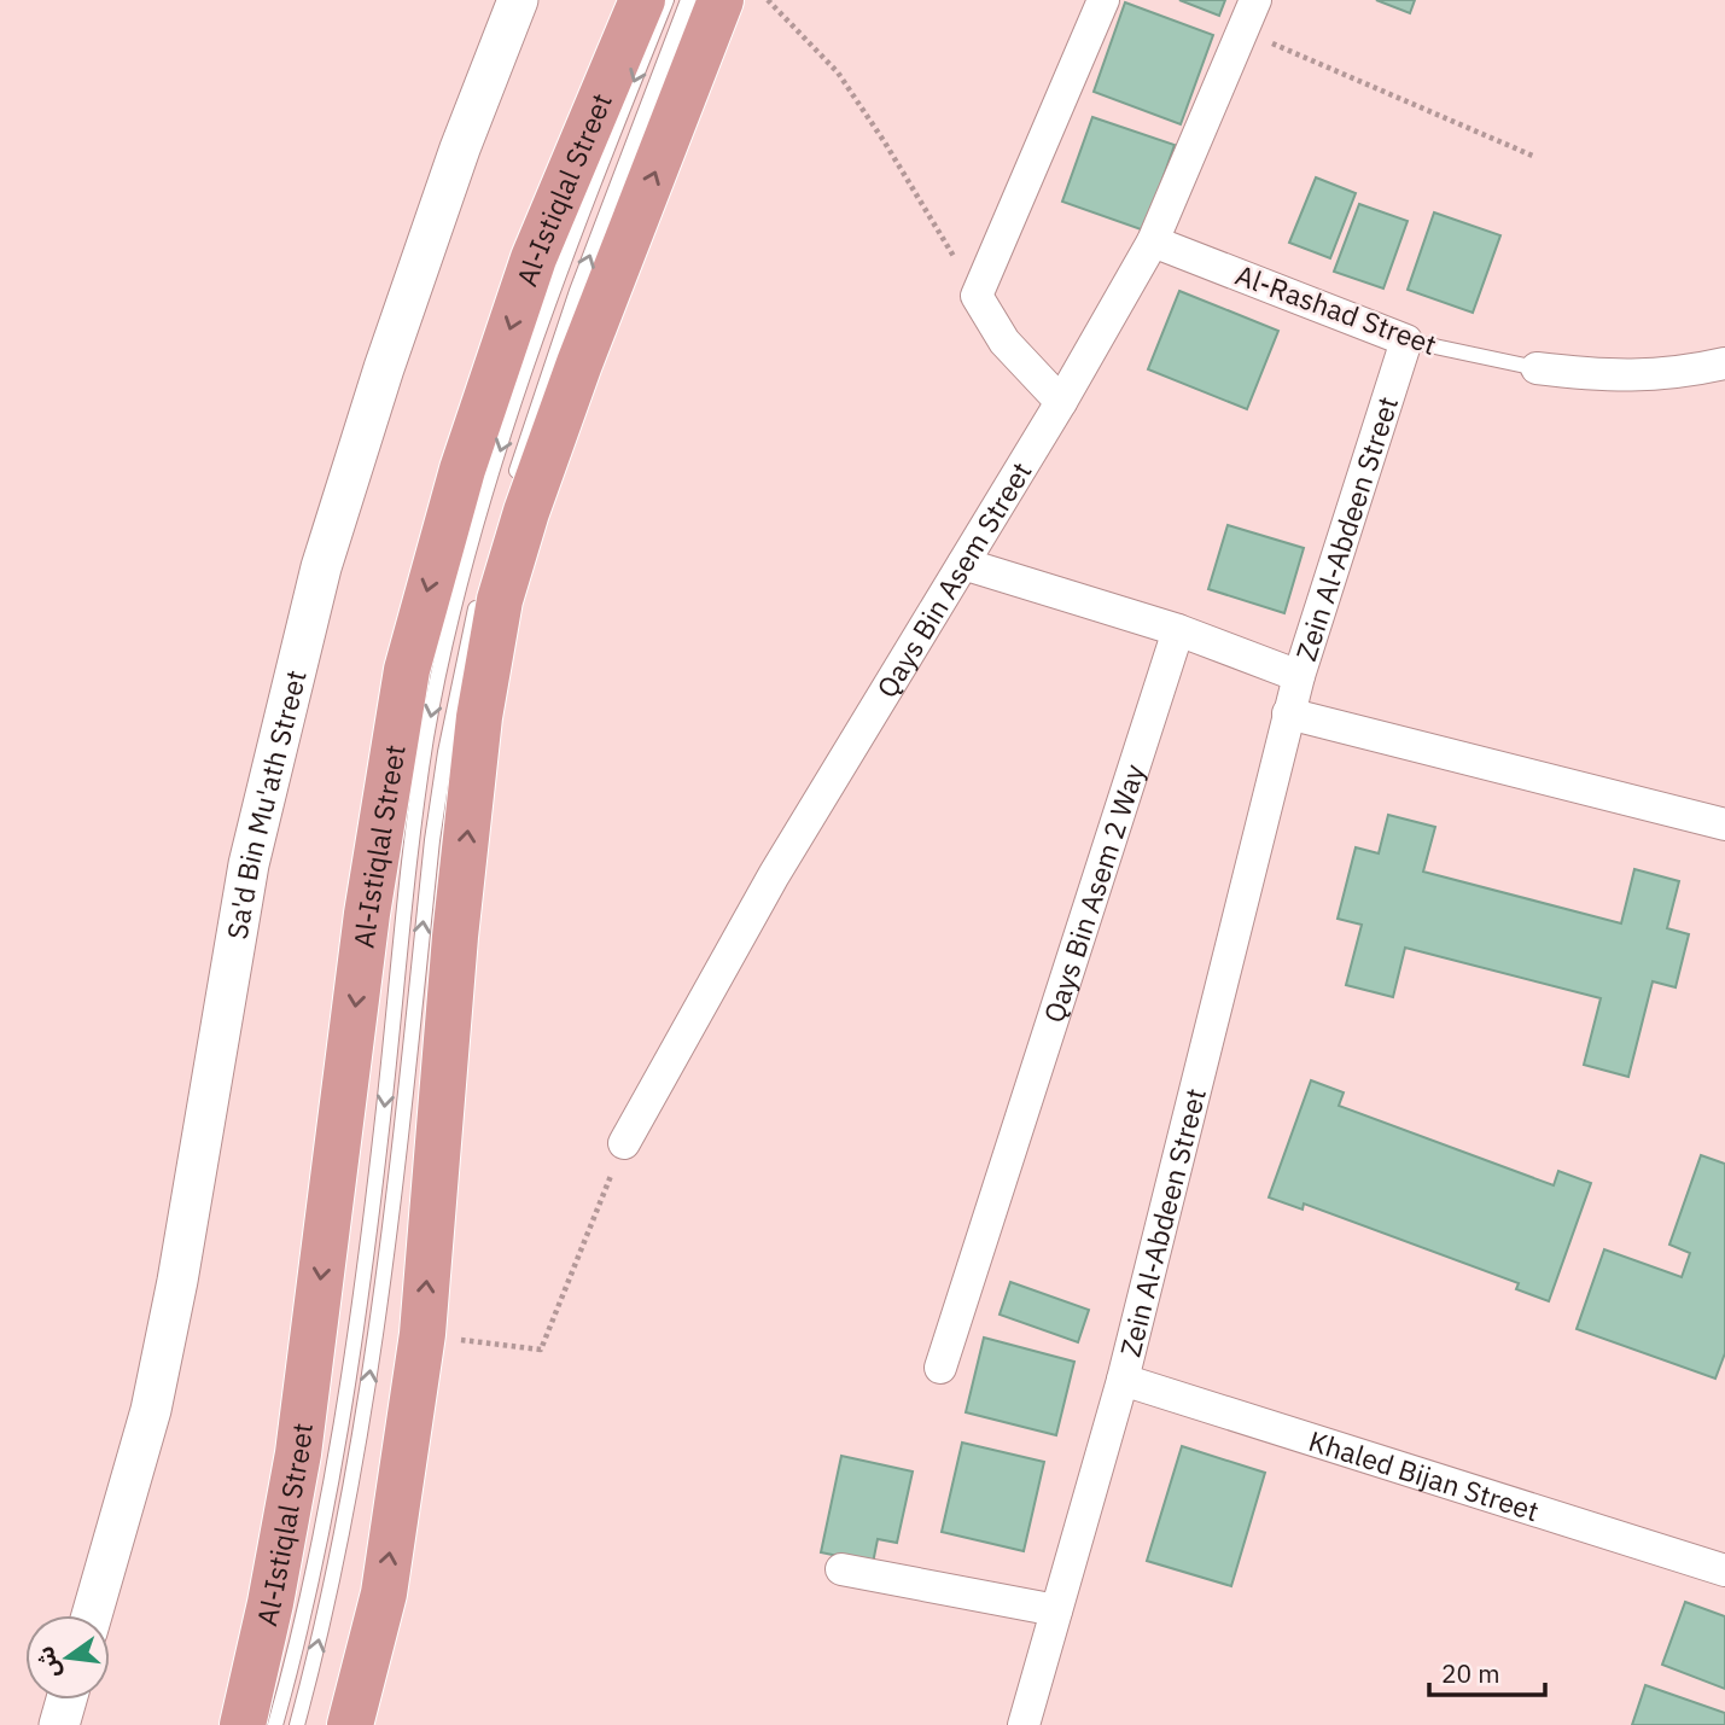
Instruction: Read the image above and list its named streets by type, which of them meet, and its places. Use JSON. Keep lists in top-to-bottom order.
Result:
{
  "streets": {
    "highway": ["Al-Istiqlal Street"],
    "street": [
      "Al-Rashad Street",
      "Zein Al-Abdeen Street",
      "Qays Bin Asem Street",
      "Sa'd Bin Mu'ath Street",
      "Qays Bin Asem 2 Way",
      "Khaled Bijan Street"
    ]
  },
  "crossings": [
    ["Al-Rashad Street", "Zein Al-Abdeen Street"],
    ["Al-Rashad Street", "Qays Bin Asem Street"],
    ["Zein Al-Abdeen Street", "Khaled Bijan Street"]
  ],
  "scale_bar": "20 m",
  "north": "left"
}
